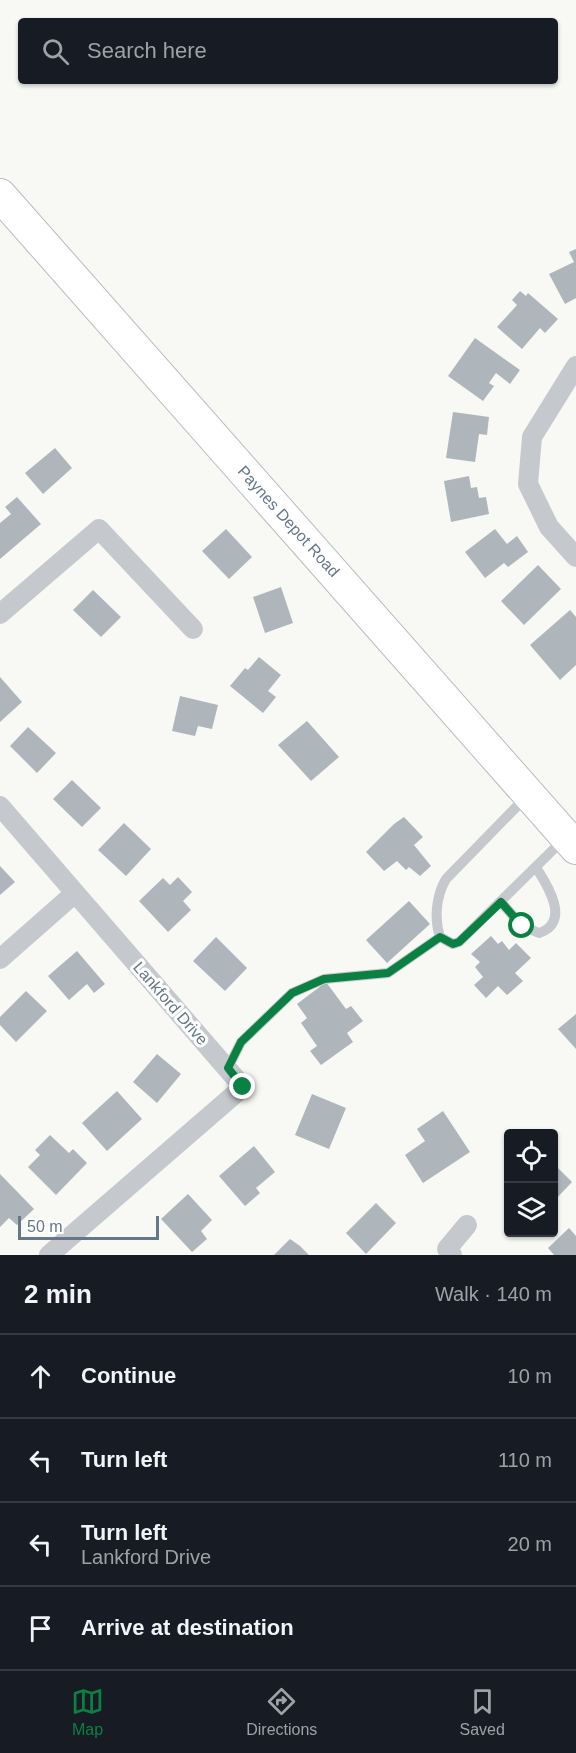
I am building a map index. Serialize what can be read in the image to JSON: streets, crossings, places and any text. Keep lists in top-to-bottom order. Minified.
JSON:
{"streets":{"main road":["Paynes Depot Road"],"street":["Lankford Drive"]},"scale_bar":"50 m","page":{"search":"Search here","scale":"50 m","heading":["2 min","Walk · 140 m"],"list":[["Continue","10 m"],["Turn left","110 m"],["Turn left","Lankford Drive","20 m"],"Arrive at destination"],"nav":["Map","Directions","Saved"]}}
